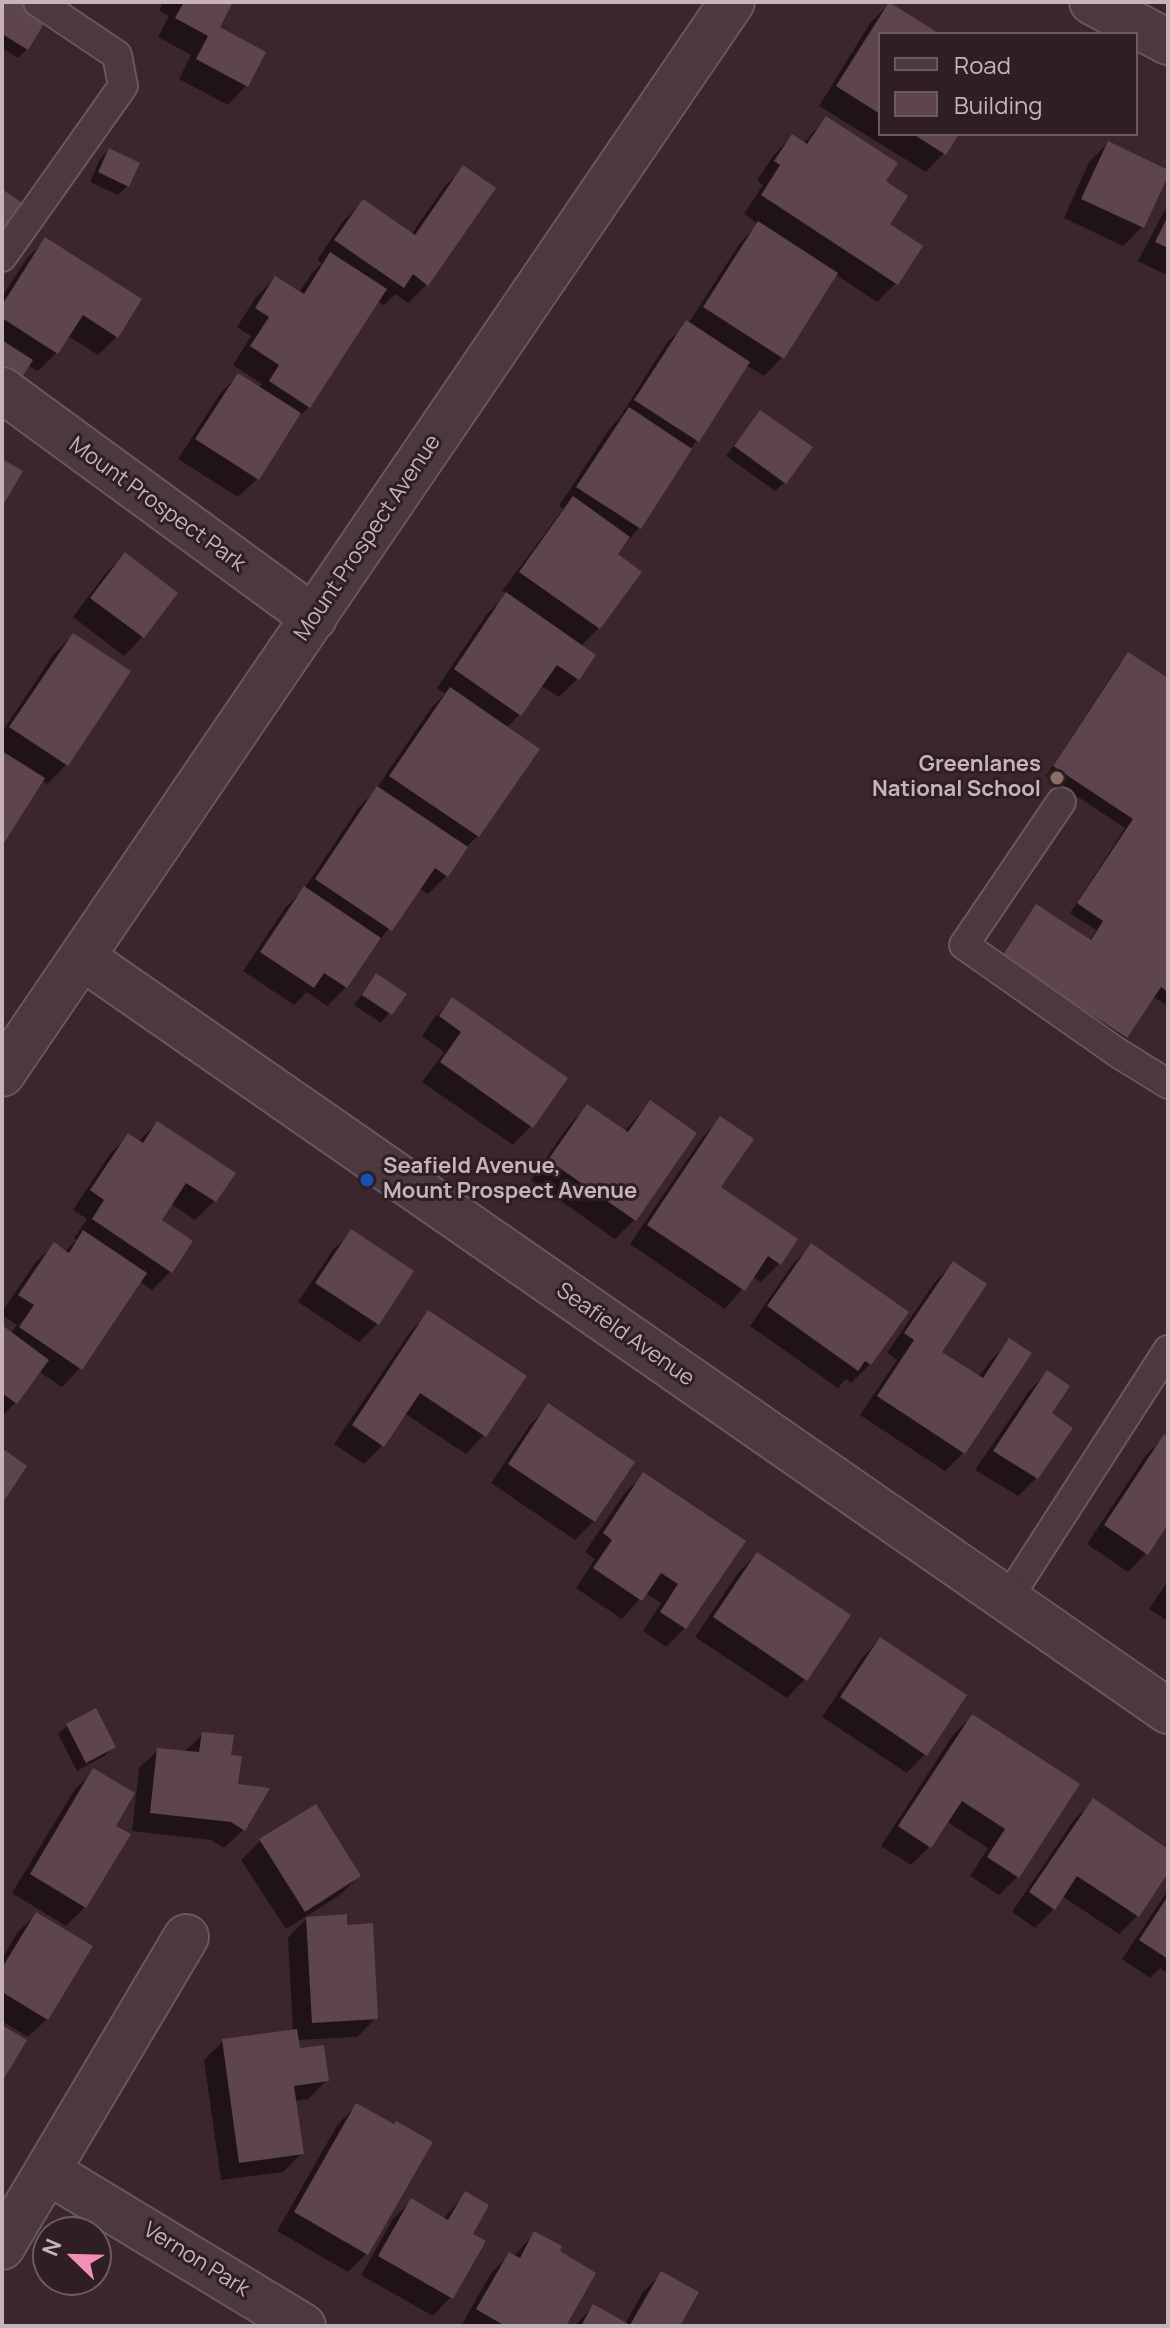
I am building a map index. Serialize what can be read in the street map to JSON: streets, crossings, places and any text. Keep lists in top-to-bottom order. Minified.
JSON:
{"streets":{"street":["Mount Prospect Park","Mount Prospect Avenue","Seafield Avenue","Vernon Park"]},"crossings":[["Mount Prospect Park","Mount Prospect Avenue"],["Mount Prospect Avenue","Seafield Avenue"]],"places":["Greenlanes National School","Seafield Avenue, Mount Prospect Avenue"],"legend":["Road","Building"],"north":"top left"}
